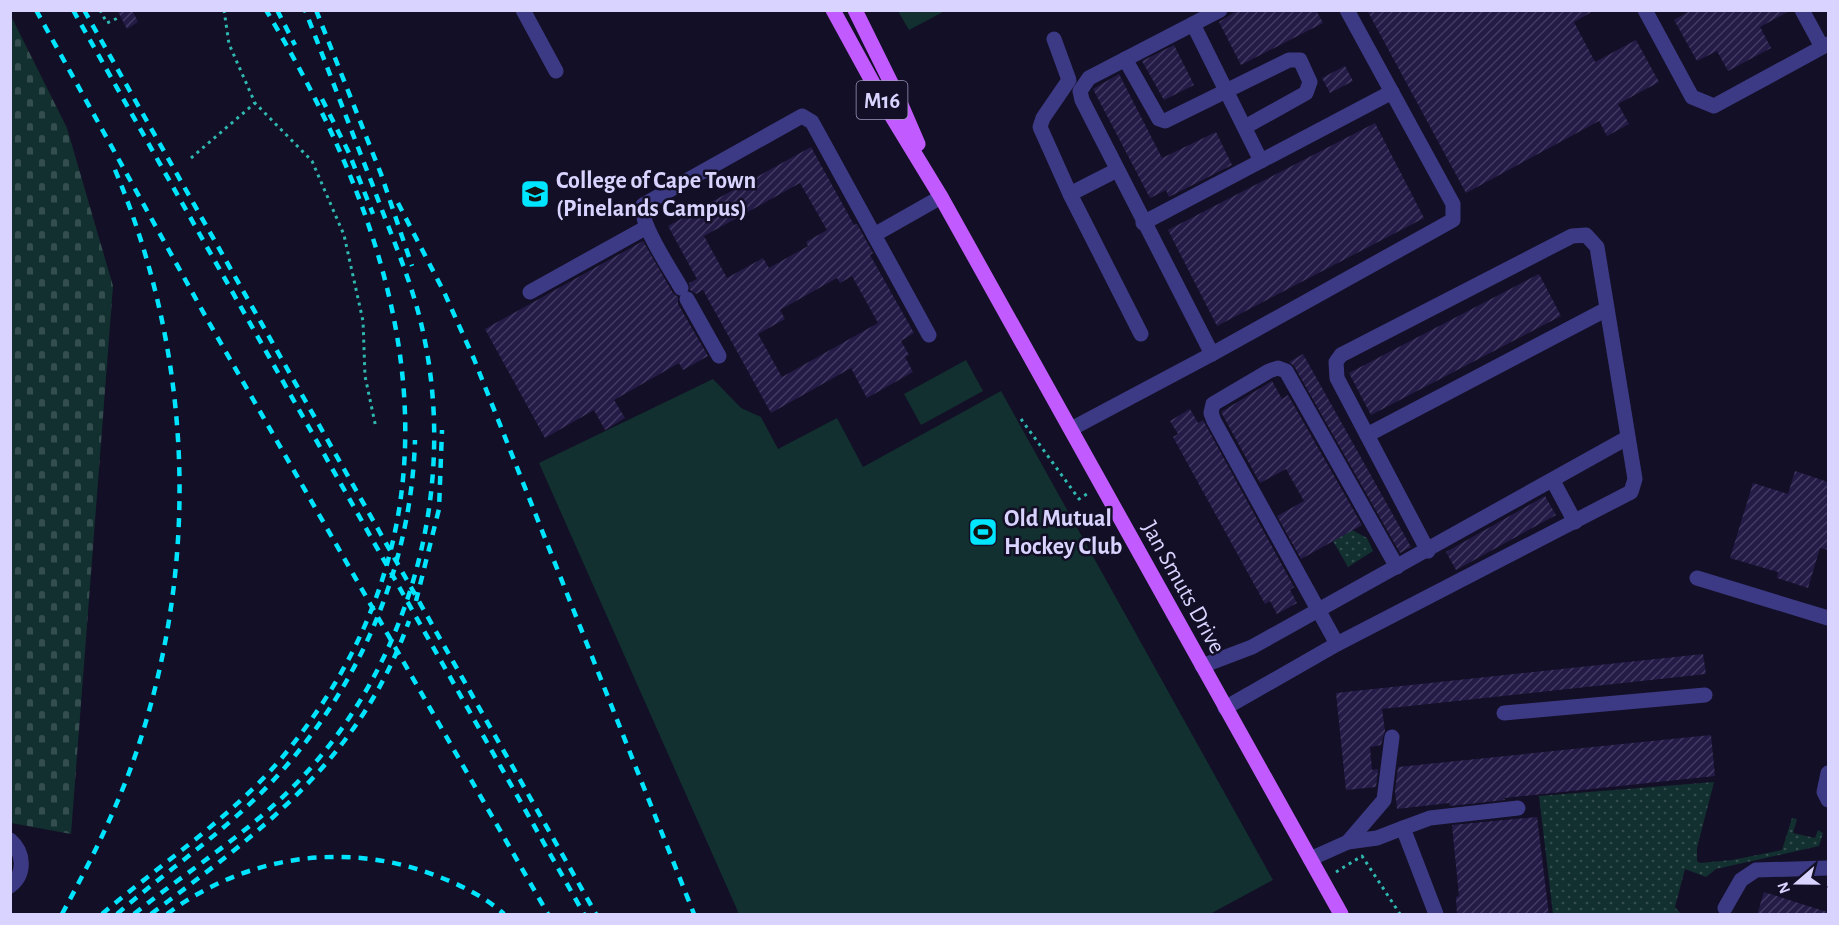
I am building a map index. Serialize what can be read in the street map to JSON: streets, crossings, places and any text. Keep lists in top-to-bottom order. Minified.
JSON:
{"streets":{"main road":["M16","Jan Smuts Drive"]},"places":{"school or university":["College of Cape Town (Pinelands Campus)"],"sports":["Old Mutual Hockey Club"]},"north":"left"}
